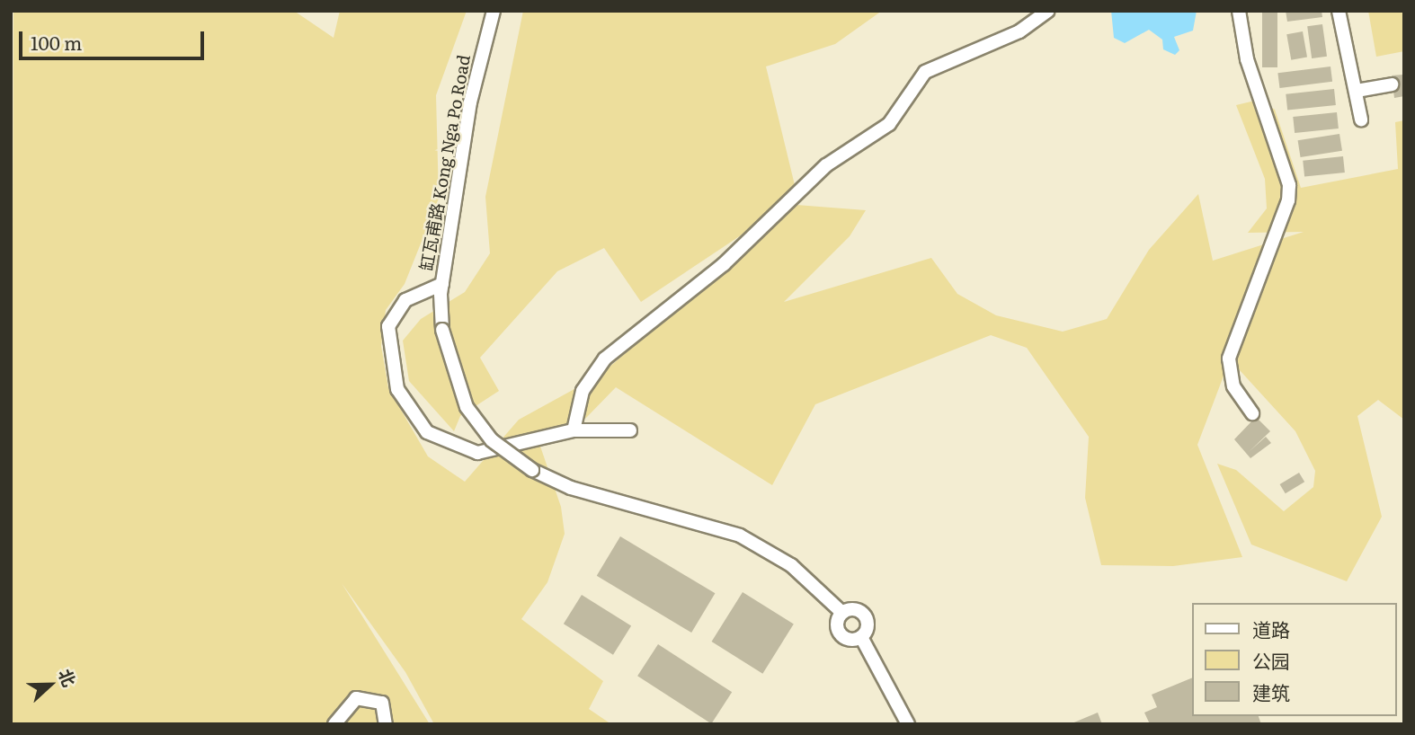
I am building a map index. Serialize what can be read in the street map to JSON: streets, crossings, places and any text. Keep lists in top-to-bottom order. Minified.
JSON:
{"streets":{"street":["缸瓦甫路 Kong Nga Po Road"]},"legend":["道路","公园","建筑"],"scale_bar":"100 m","north":"right"}
